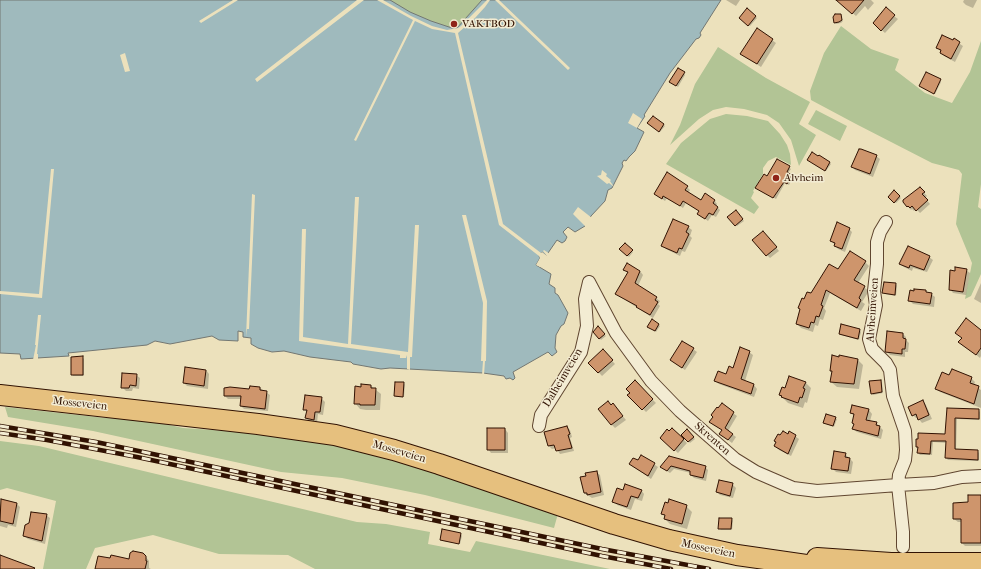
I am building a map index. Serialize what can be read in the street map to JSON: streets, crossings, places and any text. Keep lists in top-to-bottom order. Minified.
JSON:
{"streets":{"highway":["Mosseveien"],"street":["Alvheimveien","Dalheimveien","Skrenten"]},"crossings":[["Alvheimveien","Skrenten"],["Dalheimveien","Skrenten"]],"places":["VAKTBOD","Alvheim"]}
